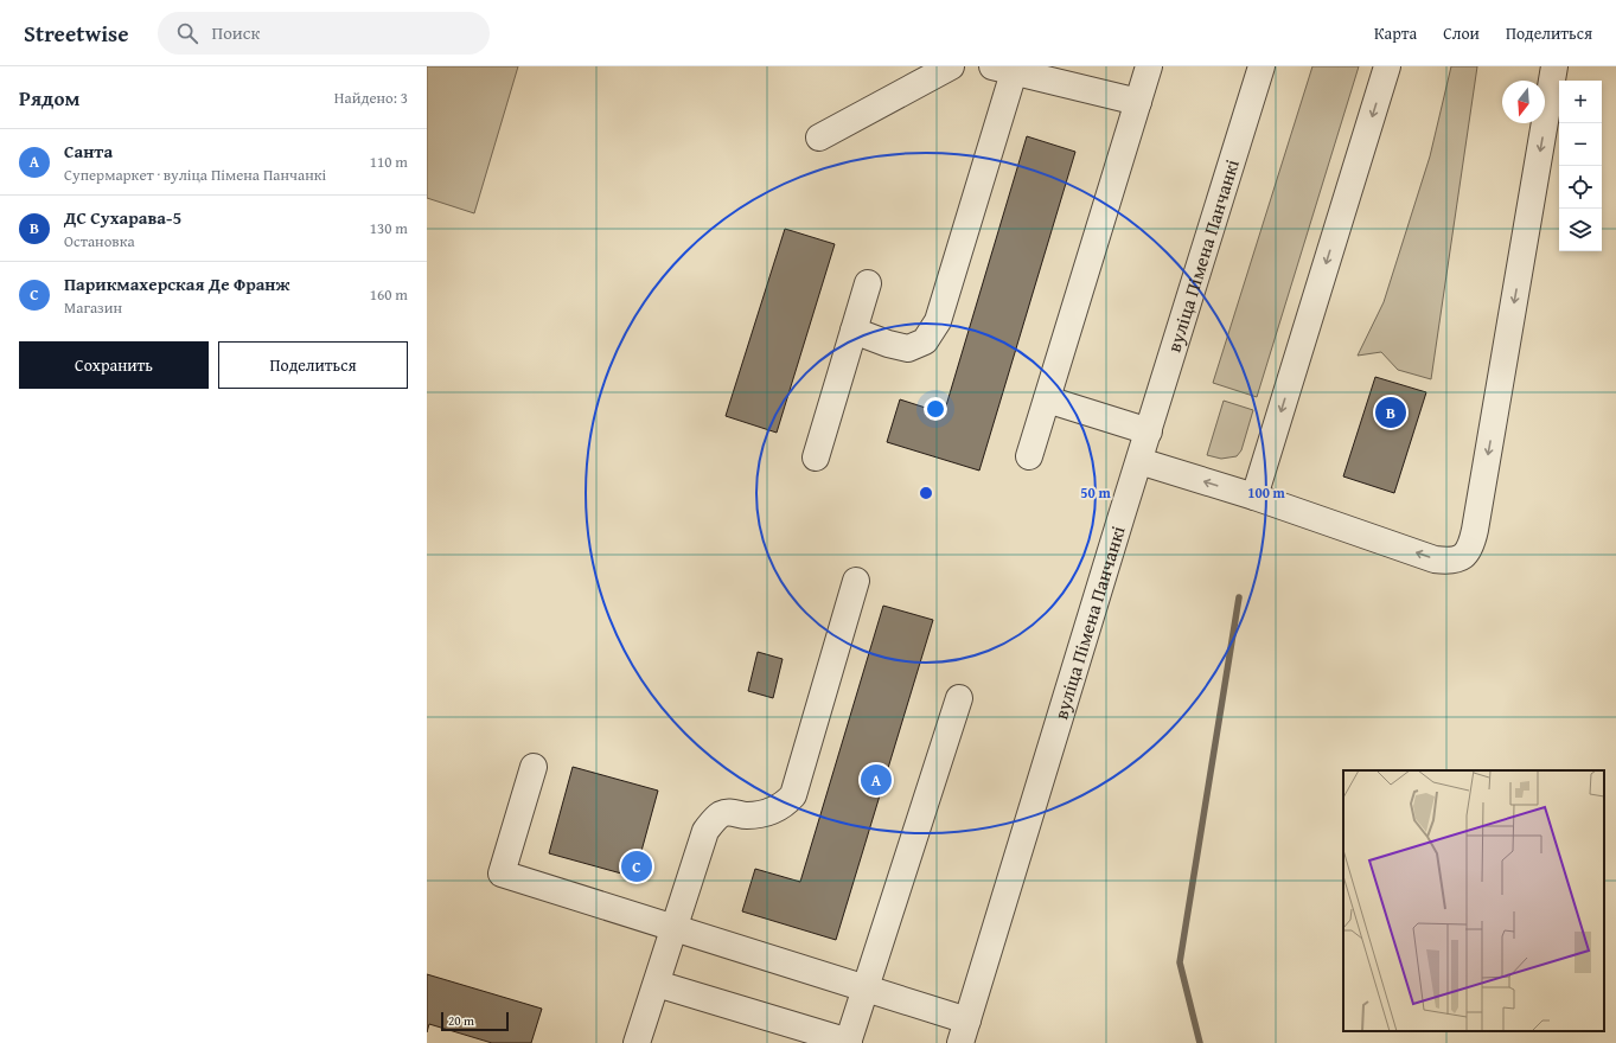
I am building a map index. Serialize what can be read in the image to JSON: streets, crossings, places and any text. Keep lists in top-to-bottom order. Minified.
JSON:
{"streets":{"street":["вуліца Пімена Панчанкі"]},"scale_bar":"20 m","north":"bottom","page":{"header":"Streetwise","search":"Поиск","nav":["Карта","Слои","Поделиться"],"heading":["Рядом","Найдено: 3"],"map_buttons":["+","−"],"list":[{"mark":"A","name":"Санта","note":"Супермаркет · вуліца Пімена Панчанкі","value":"110 m"},{"mark":"B","name":"ДС Сухарава-5","note":"Остановка","value":"130 m"},{"mark":"C","name":"Парикмахерская Де Франж","note":"Магазин","value":"160 m"}],"buttons":["Сохранить","Поделиться"],"pins":["B","A","C"],"scale":"20 m"},"rings":["50 m","100 m"]}
